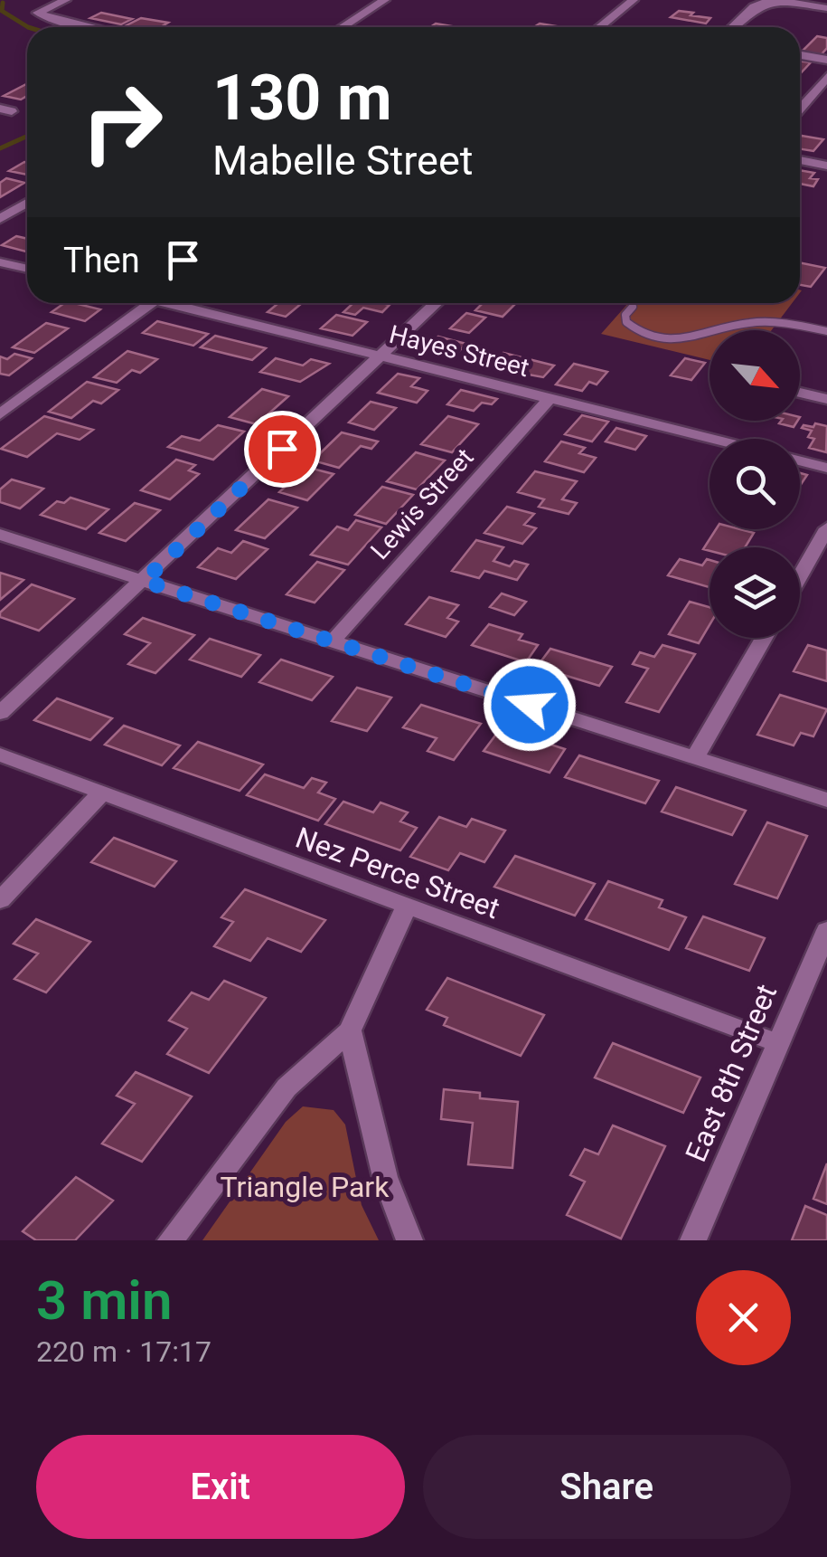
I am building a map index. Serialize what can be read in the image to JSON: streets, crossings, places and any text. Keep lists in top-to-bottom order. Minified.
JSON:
{"streets":{"street":["Hayes Street","Lewis Street","Nez Perce Street","East 8th Street"]},"crossings":[["Hayes Street","Lewis Street"],["Nez Perce Street","East 8th Street"]],"parks":["Triangle Park"],"north":"bottom right","page":{"turn":["130 m","Mabelle Street"],"then":"Then","heading":["3 min","220 m · 17:17"],"buttons":["Exit","Share"]}}
